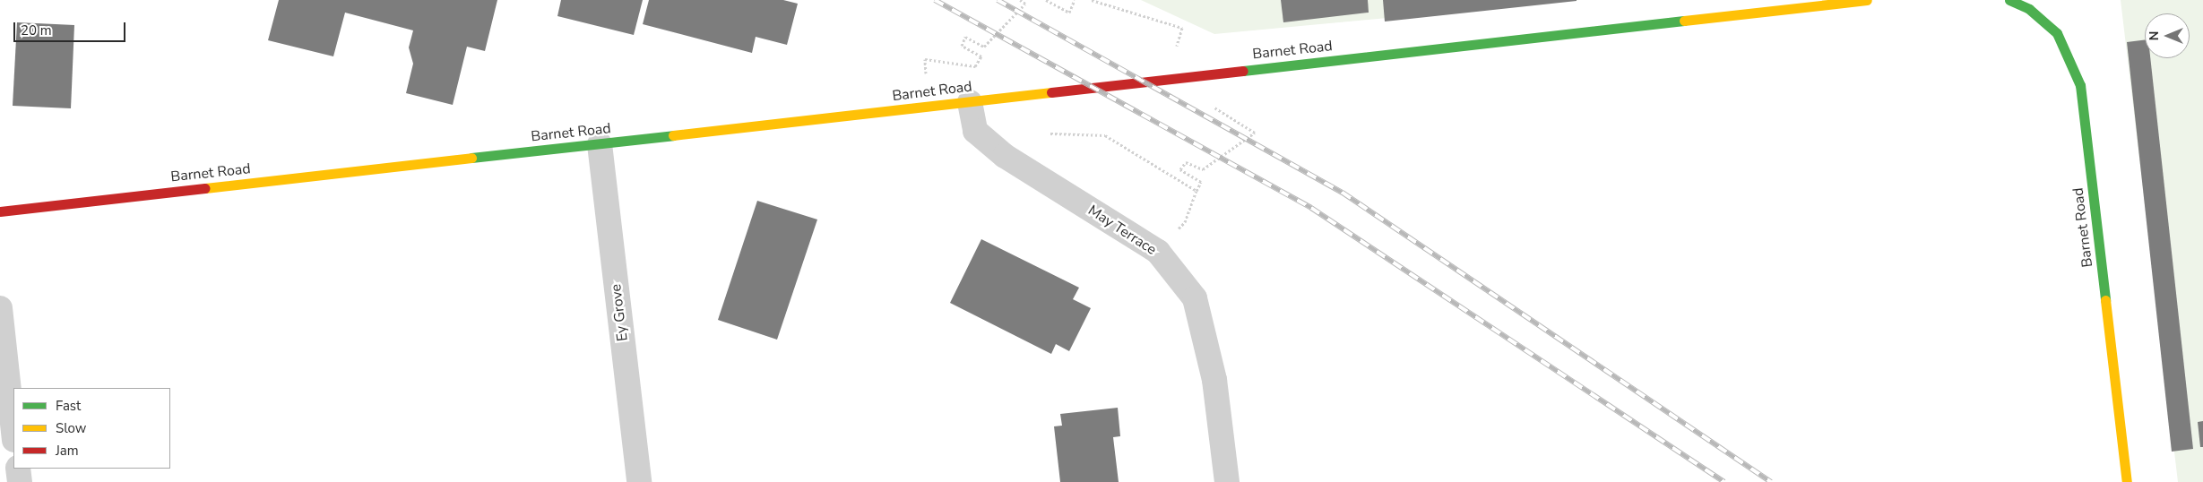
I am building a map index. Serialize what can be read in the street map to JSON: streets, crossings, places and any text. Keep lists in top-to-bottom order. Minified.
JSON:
{"streets":{"street":["Barnet Road","May Terrace","Ey Grove"]},"crossings":[["Barnet Road","May Terrace"],["Barnet Road","Ey Grove"]],"legend":["Fast","Slow","Jam"],"scale_bar":"20 m","north":"left"}
